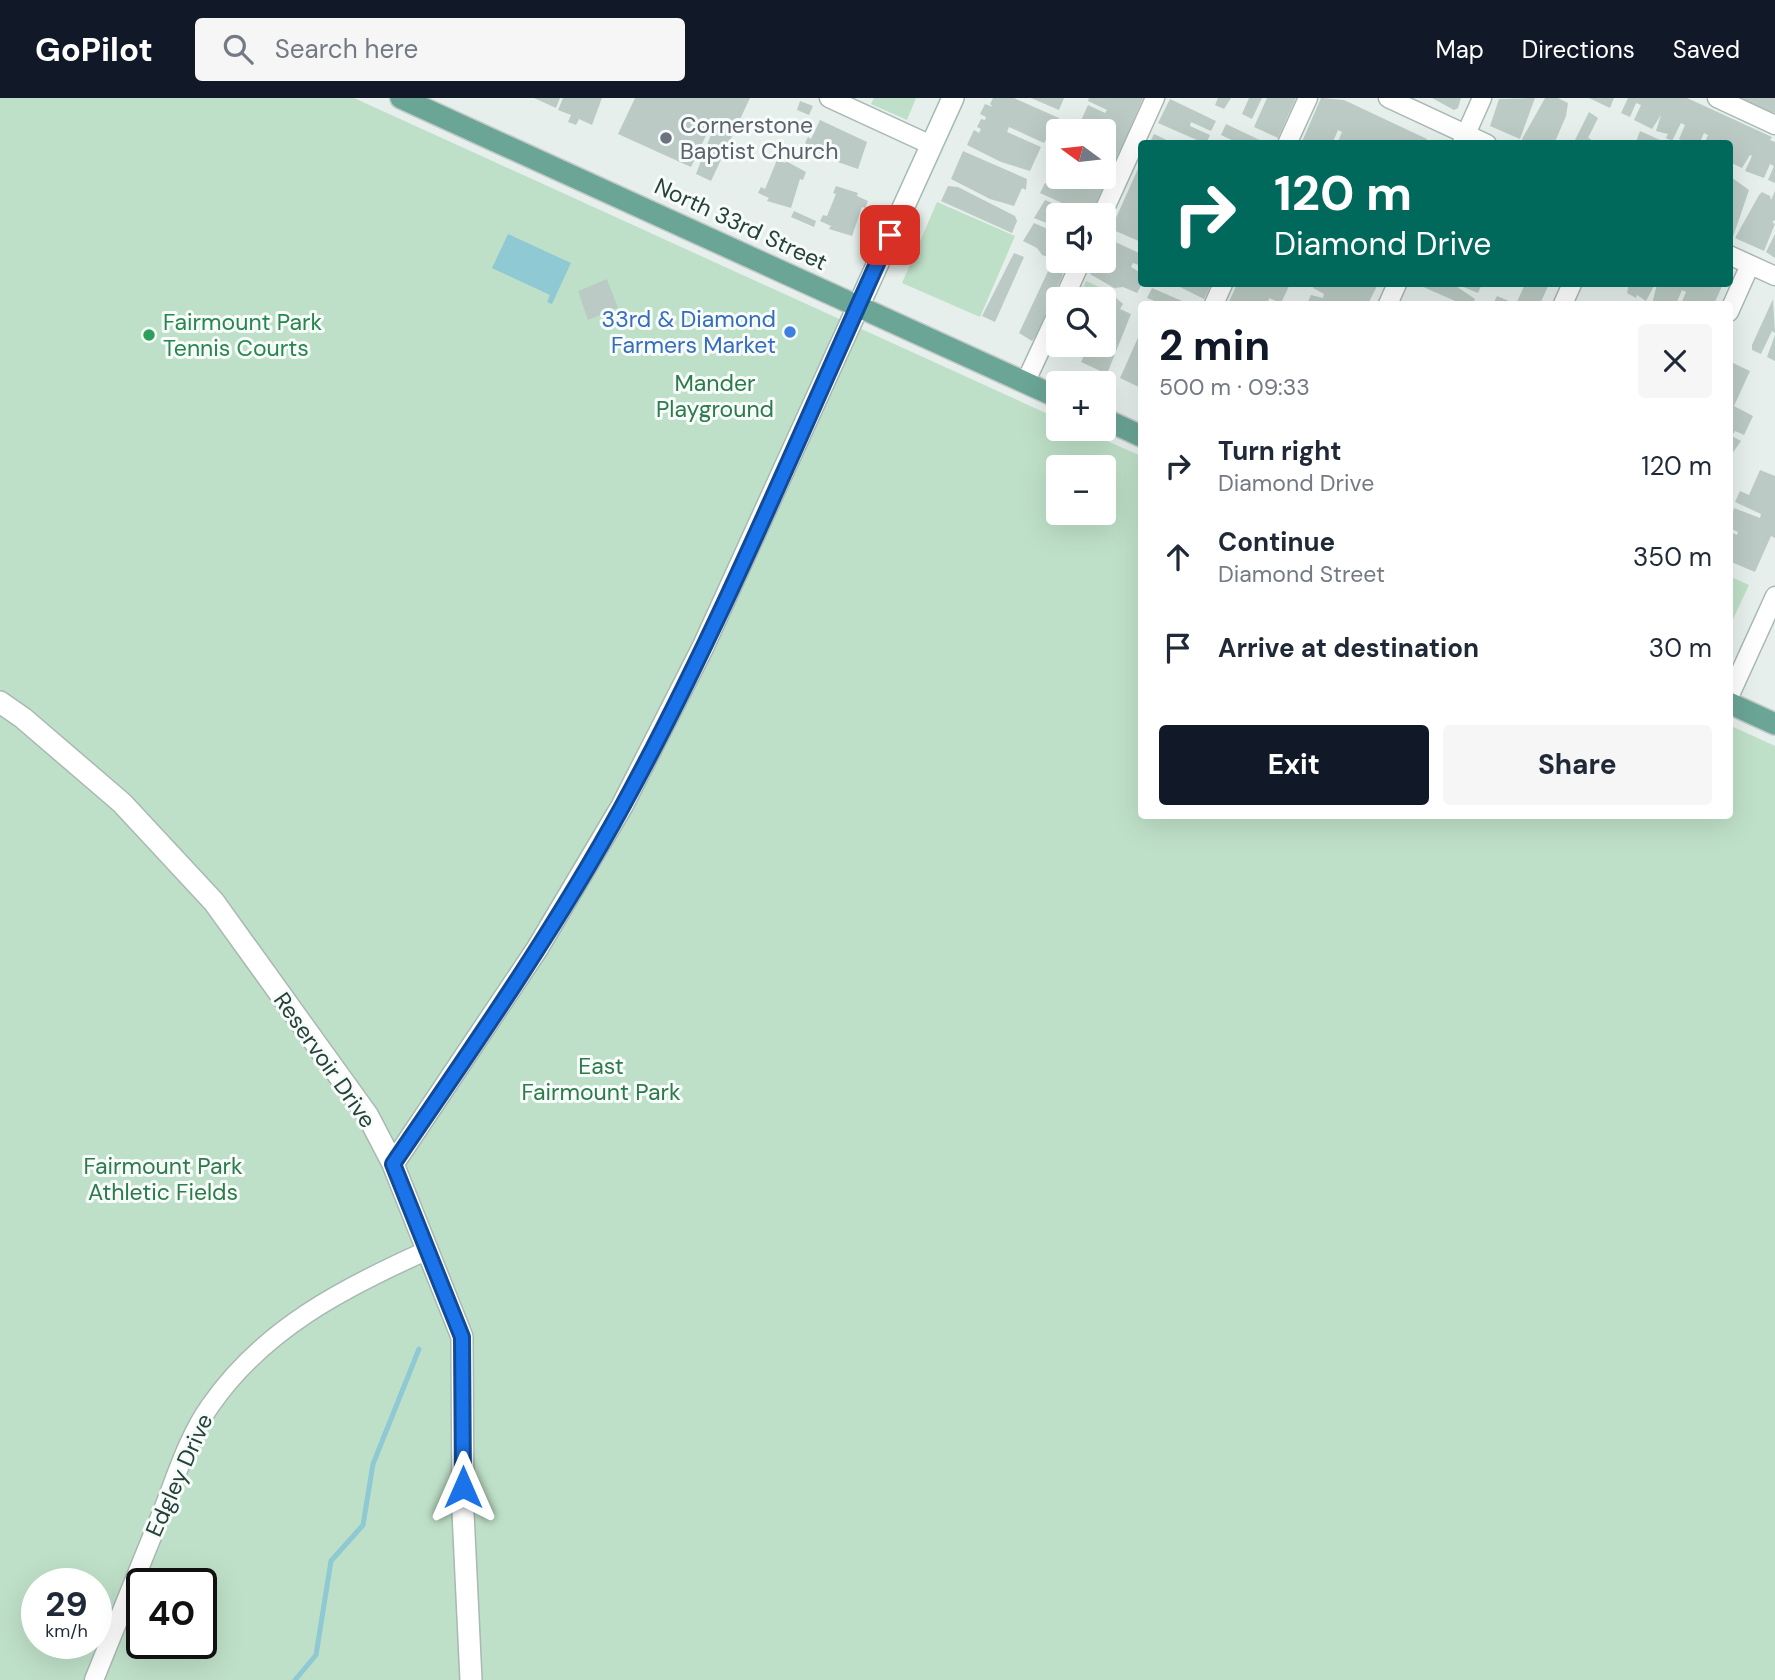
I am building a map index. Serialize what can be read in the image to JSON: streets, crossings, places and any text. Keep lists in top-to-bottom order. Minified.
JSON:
{"streets":{"main road":["North 33rd Street"],"street":["Reservoir Drive","Edgley Drive"]},"crossings":[["Reservoir Drive","Edgley Drive"]],"parks":["Mander Playground","East Fairmount Park","Fairmount Park Athletic Fields"],"places":["Cornerstone Baptist Church","33rd & Diamond Farmers Market","Fairmount Park Tennis Courts"],"north":"left","page":{"header":"GoPilot","search":"Search here","nav":["Map","Directions","Saved"],"map_buttons":["+","−"],"turn":["120 m","Diamond Drive"],"heading":["2 min","500 m · 09:33"],"list":[{"name":"Turn right","note":"Diamond Drive","value":"120 m"},{"name":"Continue","note":"Diamond Street","value":"350 m"},{"name":"Arrive at destination","value":"30 m"}],"buttons":["Exit","Share"],"speed":"29 km/h","limit":"40"}}
